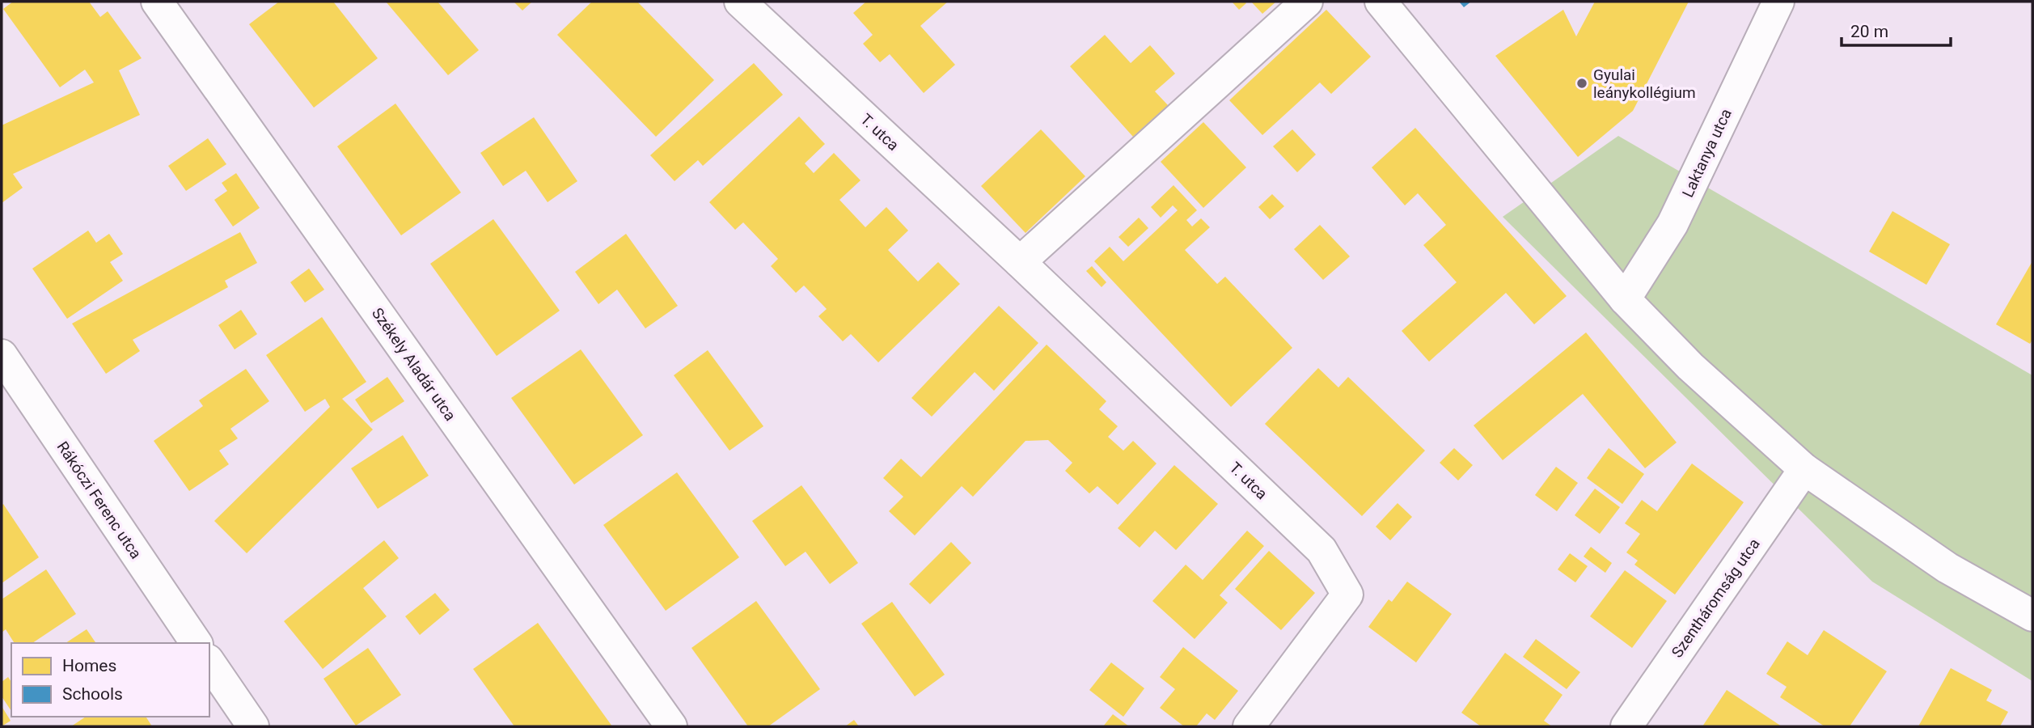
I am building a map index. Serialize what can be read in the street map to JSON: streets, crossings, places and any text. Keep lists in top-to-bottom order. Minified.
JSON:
{"streets":{"street":["T. utca","Laktanya utca","Székely Aladár utca","Rákóczi Ferenc utca","Szentháromság utca"]},"places":["Gyulai leánykollégium"],"legend":["Homes","Schools"],"scale_bar":"20 m"}
